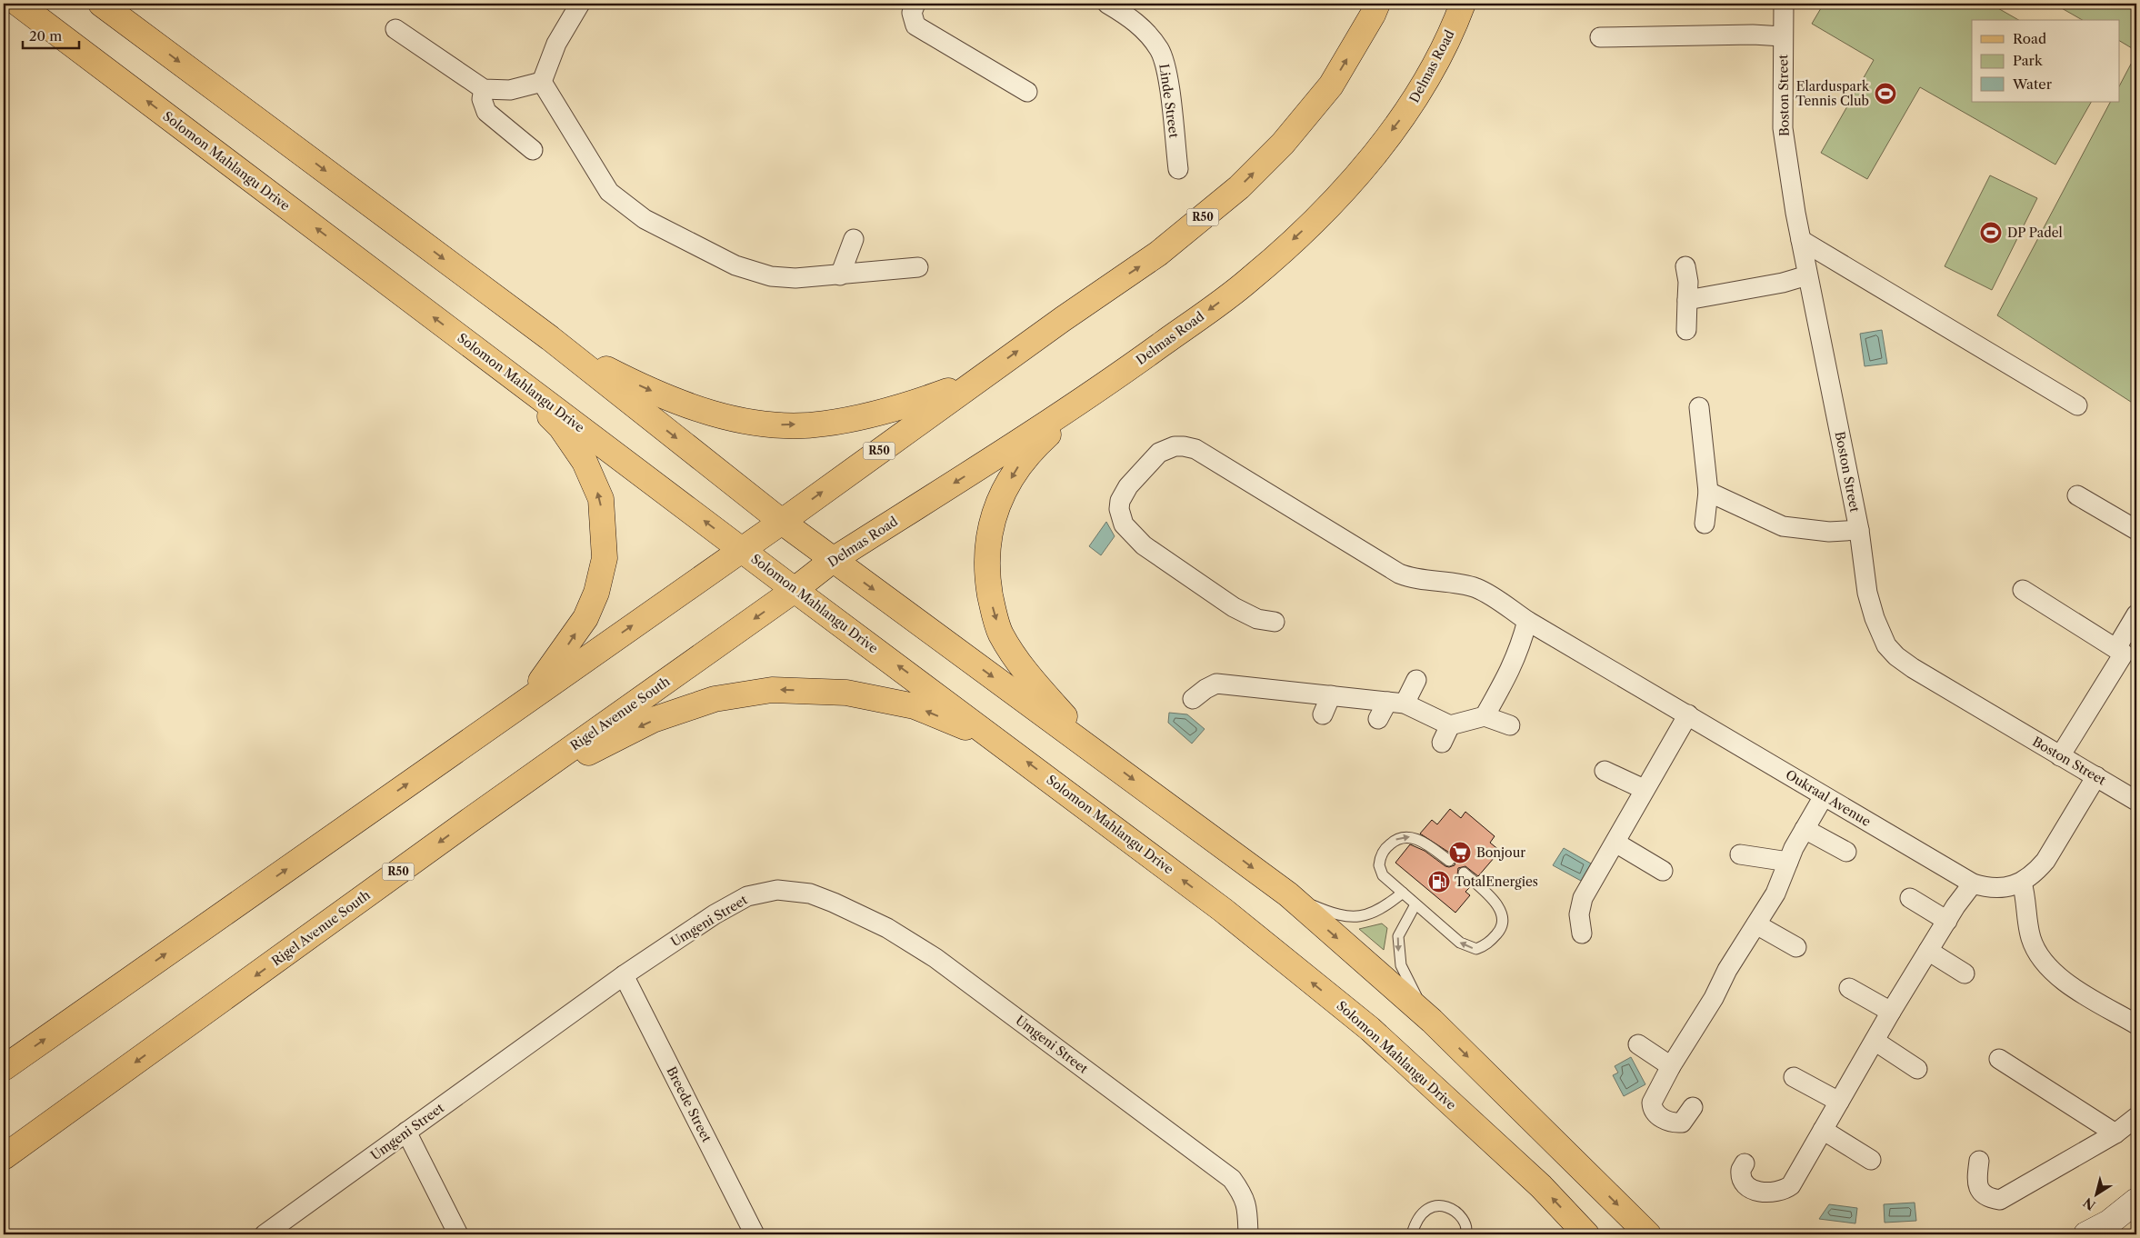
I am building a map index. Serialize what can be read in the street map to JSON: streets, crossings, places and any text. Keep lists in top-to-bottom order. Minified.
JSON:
{"streets":{"main road":["Delmas Road","Solomon Mahlangu Drive","R50","Rigel Avenue South"],"street":["Boston Street","Linde Street","Oukraal Avenue","Umgeni Street","Breede Street"]},"crossings":[["Delmas Road","Solomon Mahlangu Drive"],["Delmas Road","Rigel Avenue South"],["Solomon Mahlangu Drive","R50"],["Solomon Mahlangu Drive","Rigel Avenue South"],["Umgeni Street","Breede Street"]],"places":{"sports":["Elarduspark Tennis Club","DP Padel"],"supermarket":["Bonjour"],"fuel station":["TotalEnergies"]},"legend":["Road","Park","Water"],"scale_bar":"20 m","north":"bottom left"}
